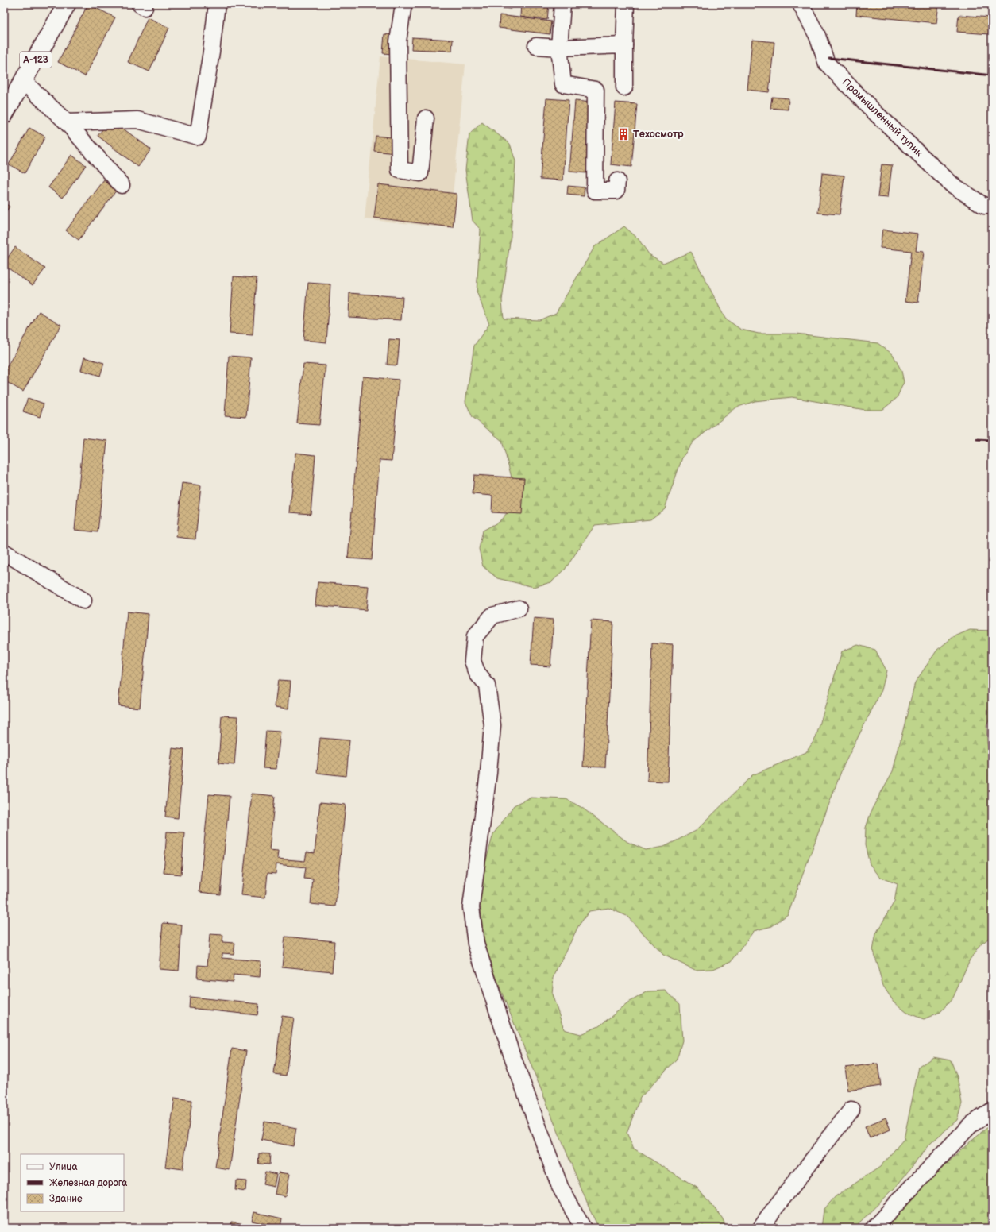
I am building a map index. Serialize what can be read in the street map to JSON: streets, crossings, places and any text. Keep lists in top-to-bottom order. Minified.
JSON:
{"streets":{"main road":["А-123"],"street":["Промышленный тупик"]},"places":{"building":["Техосмотр"]},"legend":["Улица","Железная дорога","Здание"]}
